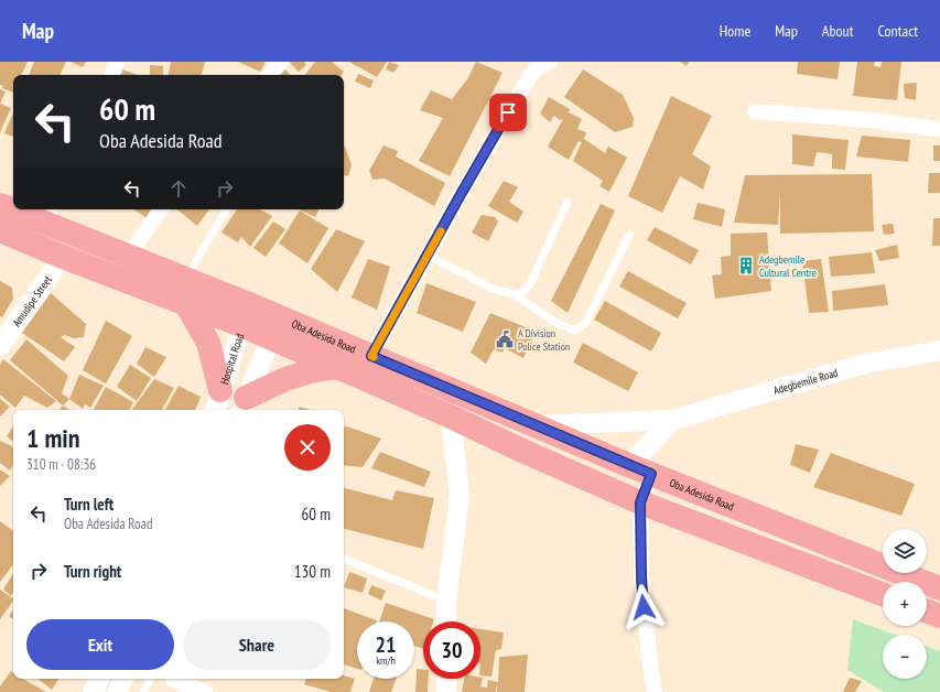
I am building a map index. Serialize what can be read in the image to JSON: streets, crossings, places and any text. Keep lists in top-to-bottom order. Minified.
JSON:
{"streets":{"main road":["Oba Adesida Road"],"street":["Amudipe Street","Hospital Road","Adegbemile Road"]},"crossings":[["Amudipe Street","Oba Adesida Road"],["Oba Adesida Road","Hospital Road"],["Oba Adesida Road","Adegbemile Road"]],"places":{"building":["Adegbemile Cultural Centre"],"public building":["A Division Police Station"]},"page":{"header":"Map","nav":["Home","Map","About","Contact"],"turn":["60 m","Oba Adesida Road"],"heading":["1 min","310 m · 08:36"],"list":[{"name":"Turn left","note":"Oba Adesida Road","value":"60 m"},{"name":"Turn right","value":"130 m"}],"map_buttons":["+","−"],"buttons":["Exit","Share"],"speed":"21 km/h","limit":"30"}}
